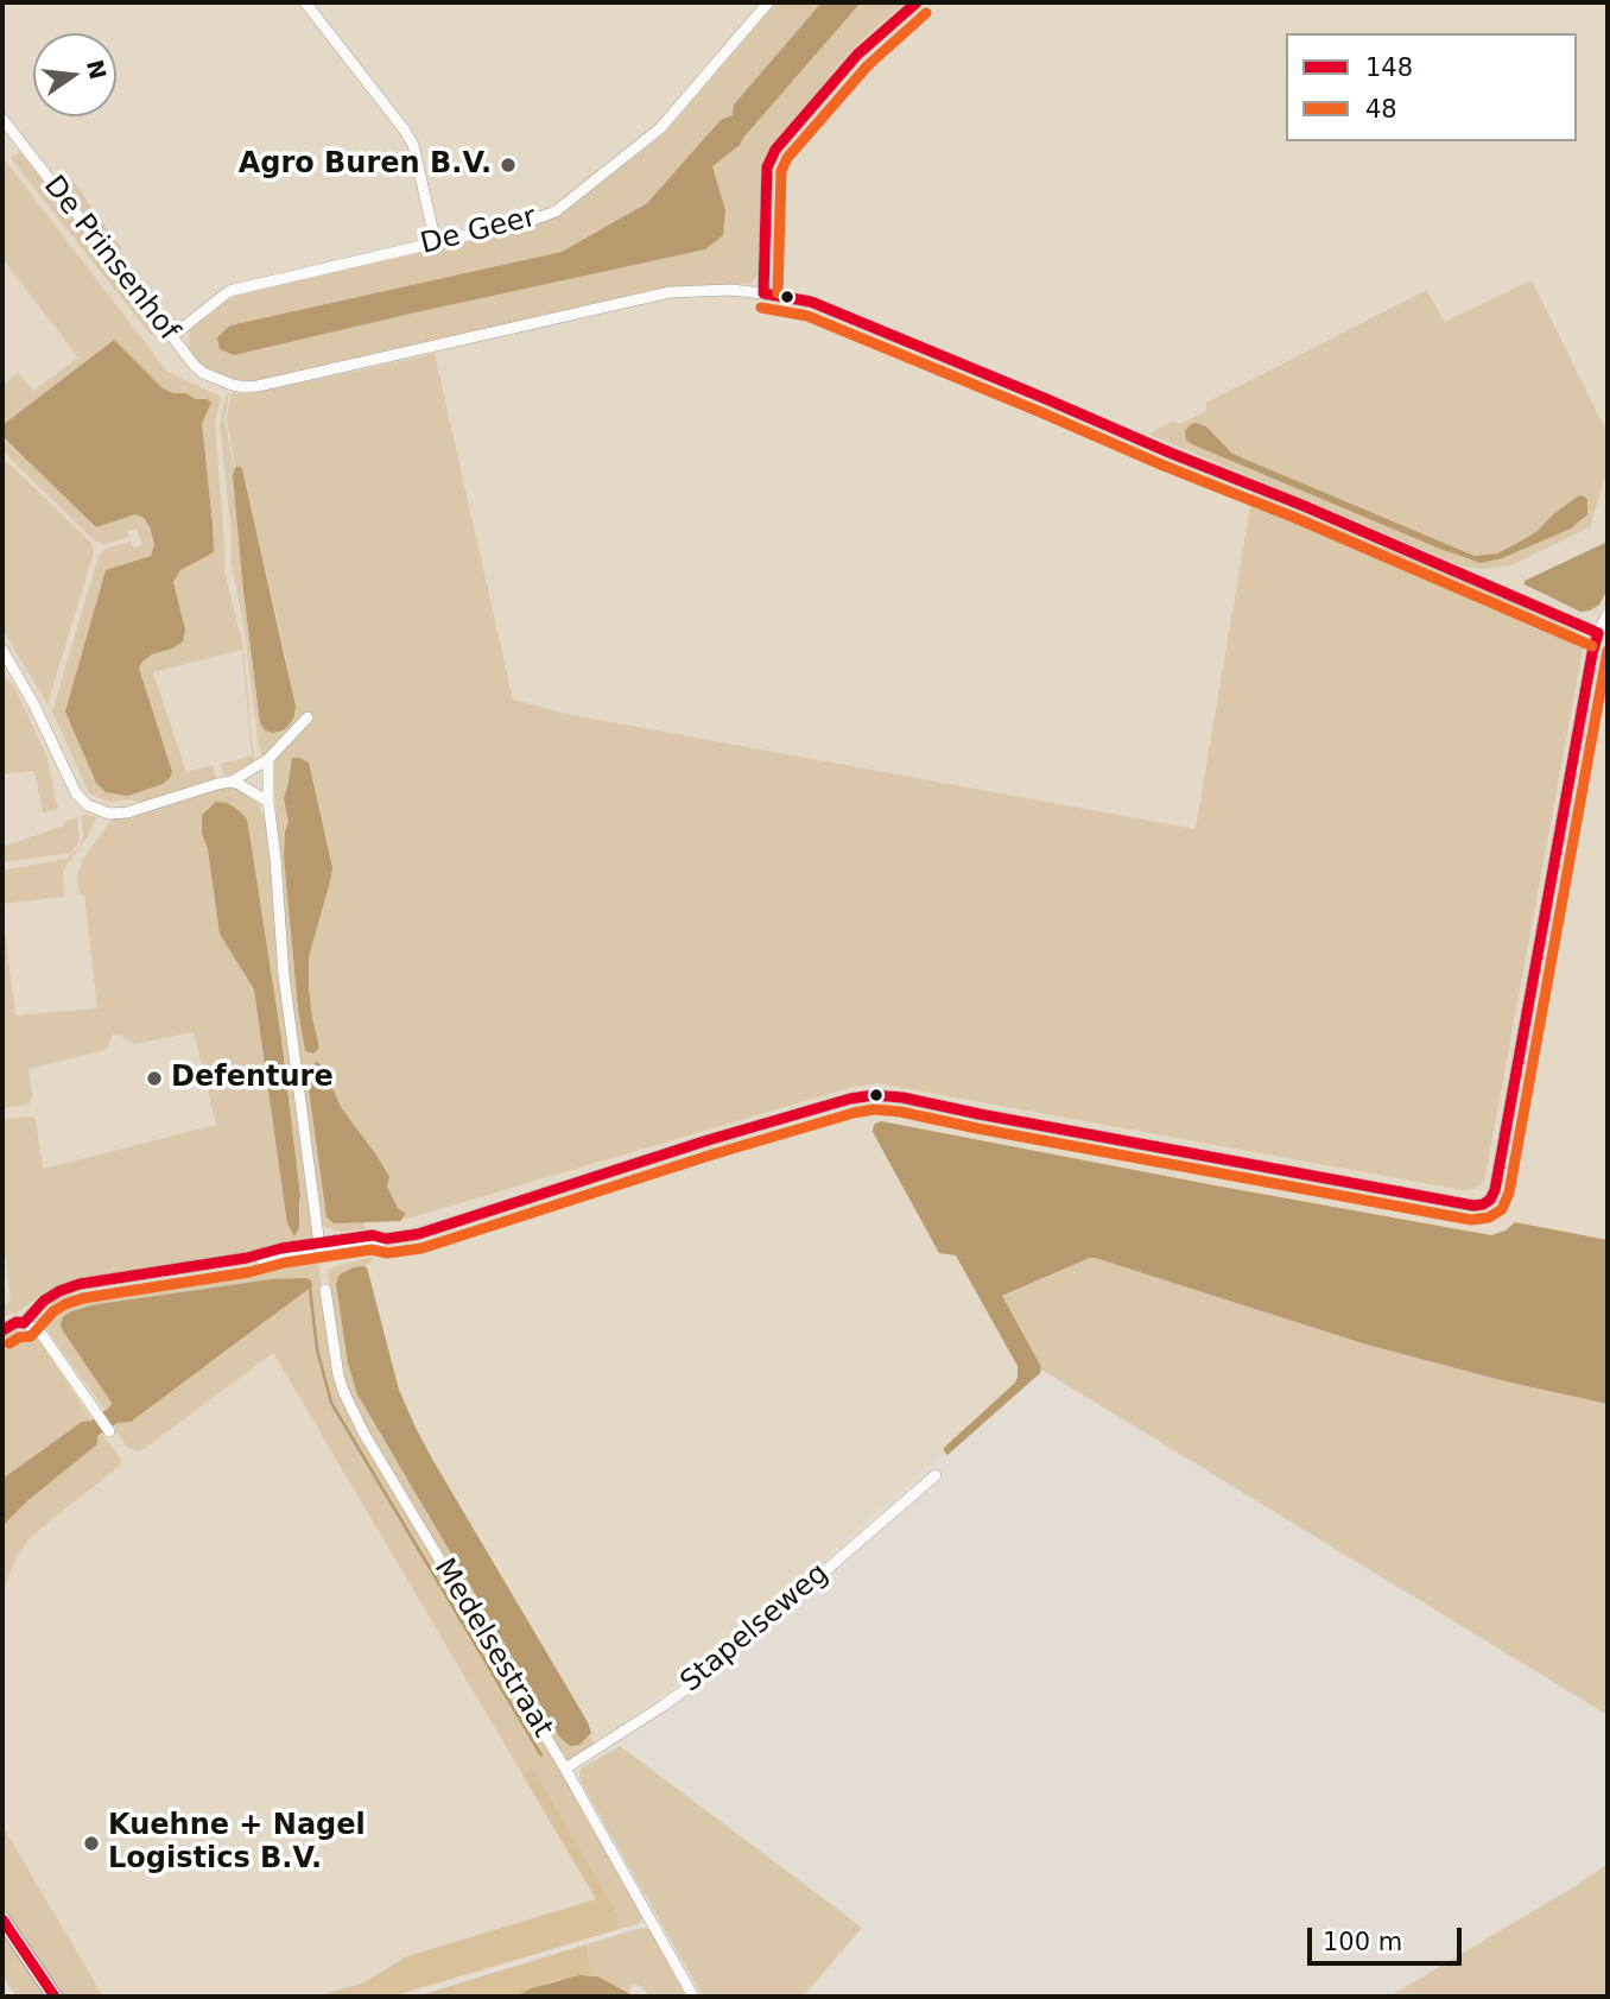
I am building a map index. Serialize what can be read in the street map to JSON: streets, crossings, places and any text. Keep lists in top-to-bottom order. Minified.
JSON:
{"streets":{"street":["De Geer","De Prinsenhof","Stapelseweg","Medelsestraat"]},"crossings":[["De Geer","De Prinsenhof"],["Stapelseweg","Medelsestraat"]],"places":["Agro Buren B.V.","Defenture","Kuehne + Nagel Logistics B.V."],"lines":["transit line 148","transit line 48"],"legend":["148","48"],"scale_bar":"100 m","north":"right"}
